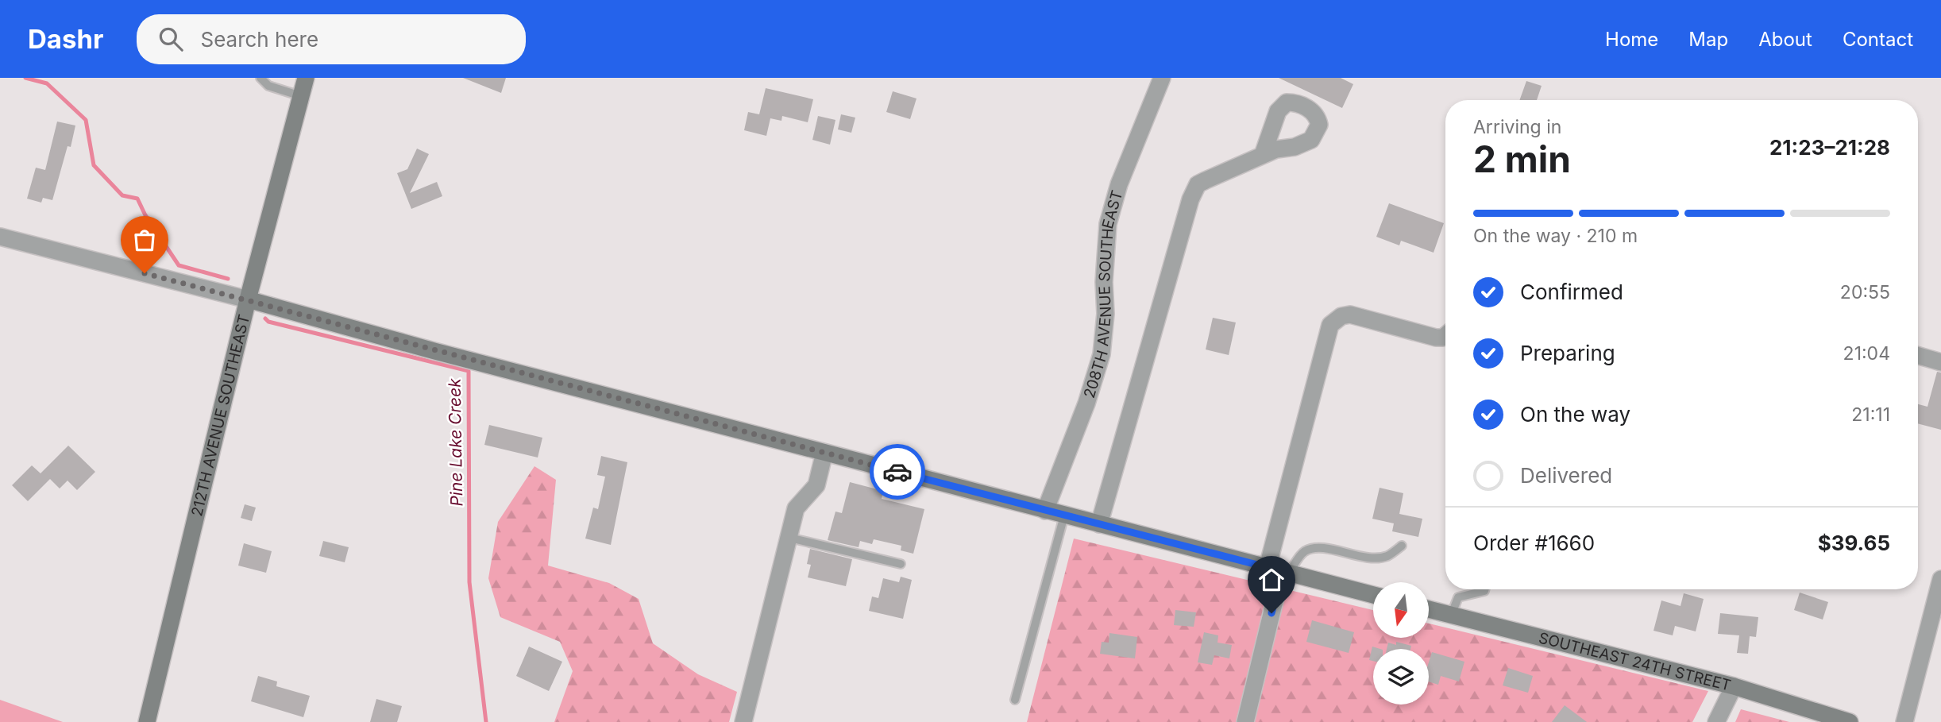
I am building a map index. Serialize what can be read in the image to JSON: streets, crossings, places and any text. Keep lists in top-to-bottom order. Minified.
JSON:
{"streets":{"street":["208TH AVENUE SOUTHEAST","212TH AVENUE SOUTHEAST","SOUTHEAST 24TH STREET"]},"water":["Pine Lake Creek"],"north":"bottom","page":{"header":"Dashr","search":"Search here","nav":["Home","Map","About","Contact"],"heading":["2 min","Arriving in","21:23–21:28"],"panel":["Order #1660","$39.65"],"bar":"On the way · 210 m","list":[["Confirmed","20:55"],["Preparing","21:04"],["On the way","21:11"],"Delivered"]}}
